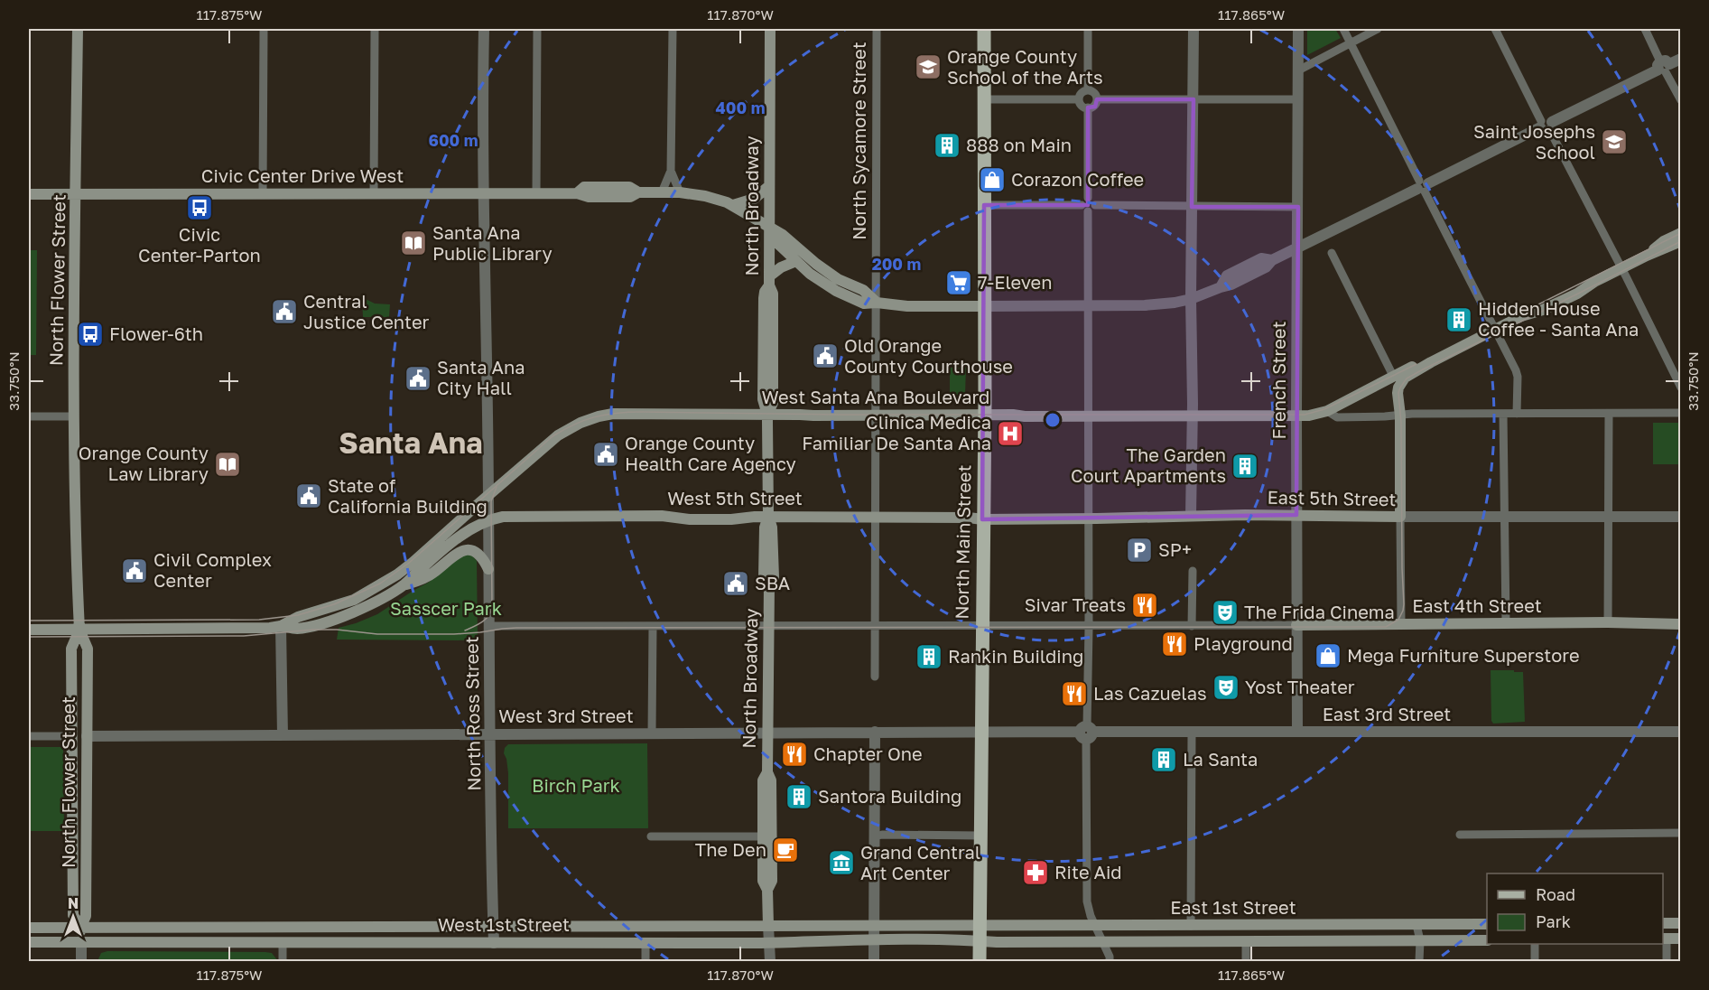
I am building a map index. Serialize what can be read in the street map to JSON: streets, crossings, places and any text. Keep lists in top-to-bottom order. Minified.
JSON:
{"streets":{"main road":["Civic Center Drive West","North Broadway","North Flower Street","West Santa Ana Boulevard","West 5th Street","East 5th Street","North Main Street","East 4th Street","East 1st Street","West 1st Street"],"street":["North Sycamore Street","French Street","North Ross Street","East 3rd Street","West 3rd Street"]},"crossings":[["North Sycamore Street","Civic Center Drive West"],["North Sycamore Street","West Santa Ana Boulevard"],["North Sycamore Street","West 5th Street"],["North Sycamore Street","East 4th Street"],["Civic Center Drive West","North Broadway"],["Civic Center Drive West","North Flower Street"],["Civic Center Drive West","North Main Street"],["Civic Center Drive West","North Ross Street"],["North Broadway","West Santa Ana Boulevard"],["North Broadway","West 5th Street"],["North Broadway","East 4th Street"],["North Broadway","West 3rd Street"],["North Broadway","West 1st Street"],["North Flower Street","West Santa Ana Boulevard"],["North Flower Street","West 3rd Street"],["North Flower Street","West 1st Street"],["French Street","West Santa Ana Boulevard"],["French Street","East 5th Street"],["French Street","East 4th Street"],["French Street","East 3rd Street"],["West Santa Ana Boulevard","West 5th Street"],["West Santa Ana Boulevard","North Main Street"],["West Santa Ana Boulevard","North Ross Street"],["West 5th Street","East 5th Street"],["West 5th Street","North Main Street"],["West 5th Street","North Ross Street"],["East 5th Street","North Main Street"],["North Main Street","East 4th Street"],["North Main Street","East 3rd Street"],["North Main Street","West 3rd Street"],["North Main Street","East 1st Street"],["North Main Street","West 1st Street"],["East 4th Street","North Ross Street"],["North Ross Street","West 3rd Street"],["North Ross Street","West 1st Street"],["East 3rd Street","West 3rd Street"],["East 1st Street","West 1st Street"]],"districts":["Santa Ana"],"parks":["Sasscer Park","Birch Park"],"places":{"school or university":["Orange County School of the Arts","Saint Josephs School"],"building":["888 on Main","Hidden House Coffee - Santa Ana","The Garden Court Apartments","Rankin Building","La Santa","Santora Building"],"shop":["Corazon Coffee","Mega Furniture Superstore"],"bus stop":["Civic Center-Parton","Flower-6th"],"library":["Santa Ana Public Library","Orange County Law Library"],"supermarket":["7-Eleven"],"public building":["Central Justice Center","Old Orange County Courthouse","Santa Ana City Hall","Orange County Health Care Agency","State of California Building","Civil Complex Center","SBA"],"hospital":["Clinica Medica Familiar De Santa Ana"],"parking":["SP+"],"restaurant":["Sivar Treats","Playground","Las Cazuelas","Chapter One"],"theatre":["The Frida Cinema","Yost Theater"],"cafe":["The Den"],"museum":["Grand Central Art Center"],"pharmacy":["Rite Aid"]},"legend":["Road","Park"],"north":"top","coordinates":["117.875°W","117.870°W","117.865°W","33.750°N"],"rings":["400 m","600 m","200 m"]}
